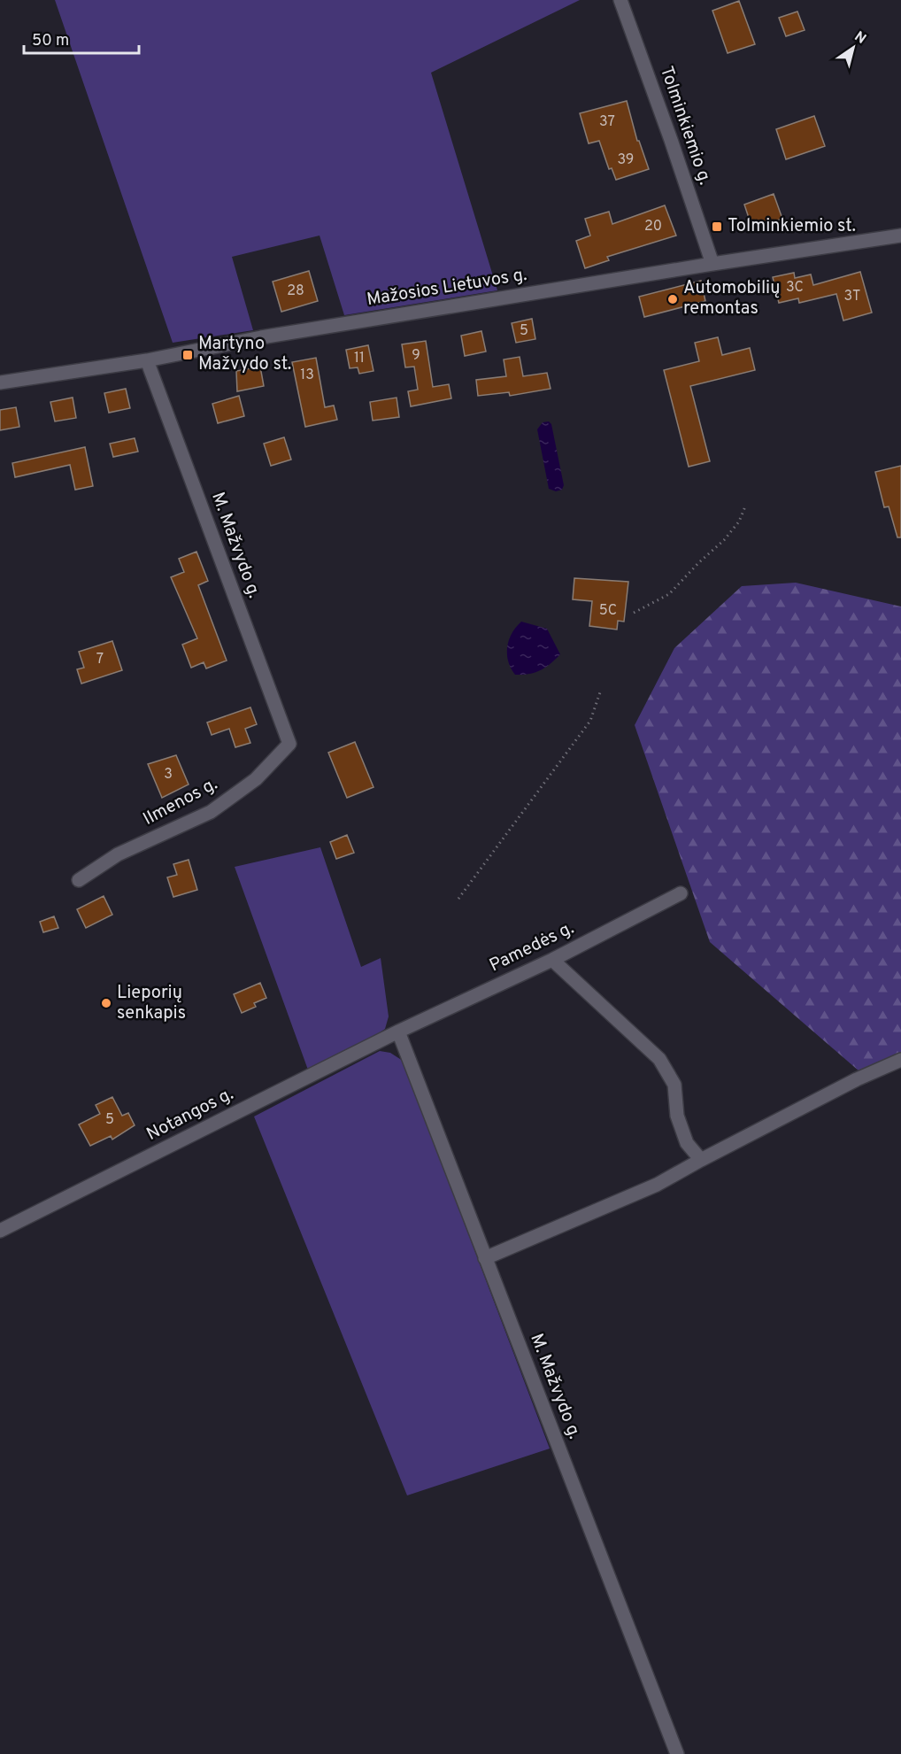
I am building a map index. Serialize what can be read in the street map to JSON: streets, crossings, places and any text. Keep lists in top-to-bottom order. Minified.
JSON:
{"streets":{"street":["Tolminkiemio g.","Mažosios Lietuvos g.","M. Mažvydo g.","Ilmenos g.","Pamedės g.","Notangos g."]},"crossings":[["Tolminkiemio g.","Mažosios Lietuvos g."],["Mažosios Lietuvos g.","M. Mažvydo g."],["M. Mažvydo g.","Ilmenos g."],["M. Mažvydo g.","Pamedės g."],["M. Mažvydo g.","Notangos g."],["Pamedės g.","Notangos g."]],"places":{"transit":["Tolminkiemio st.","Martyno Mažvydo st."],"other":["Automobilių remontas","Lieporių senkapis"]},"house_numbers":["37","39","20","3C","28","3T","5","9","11","13","5C","7","3","5"],"scale_bar":"50 m","north":"top right"}
